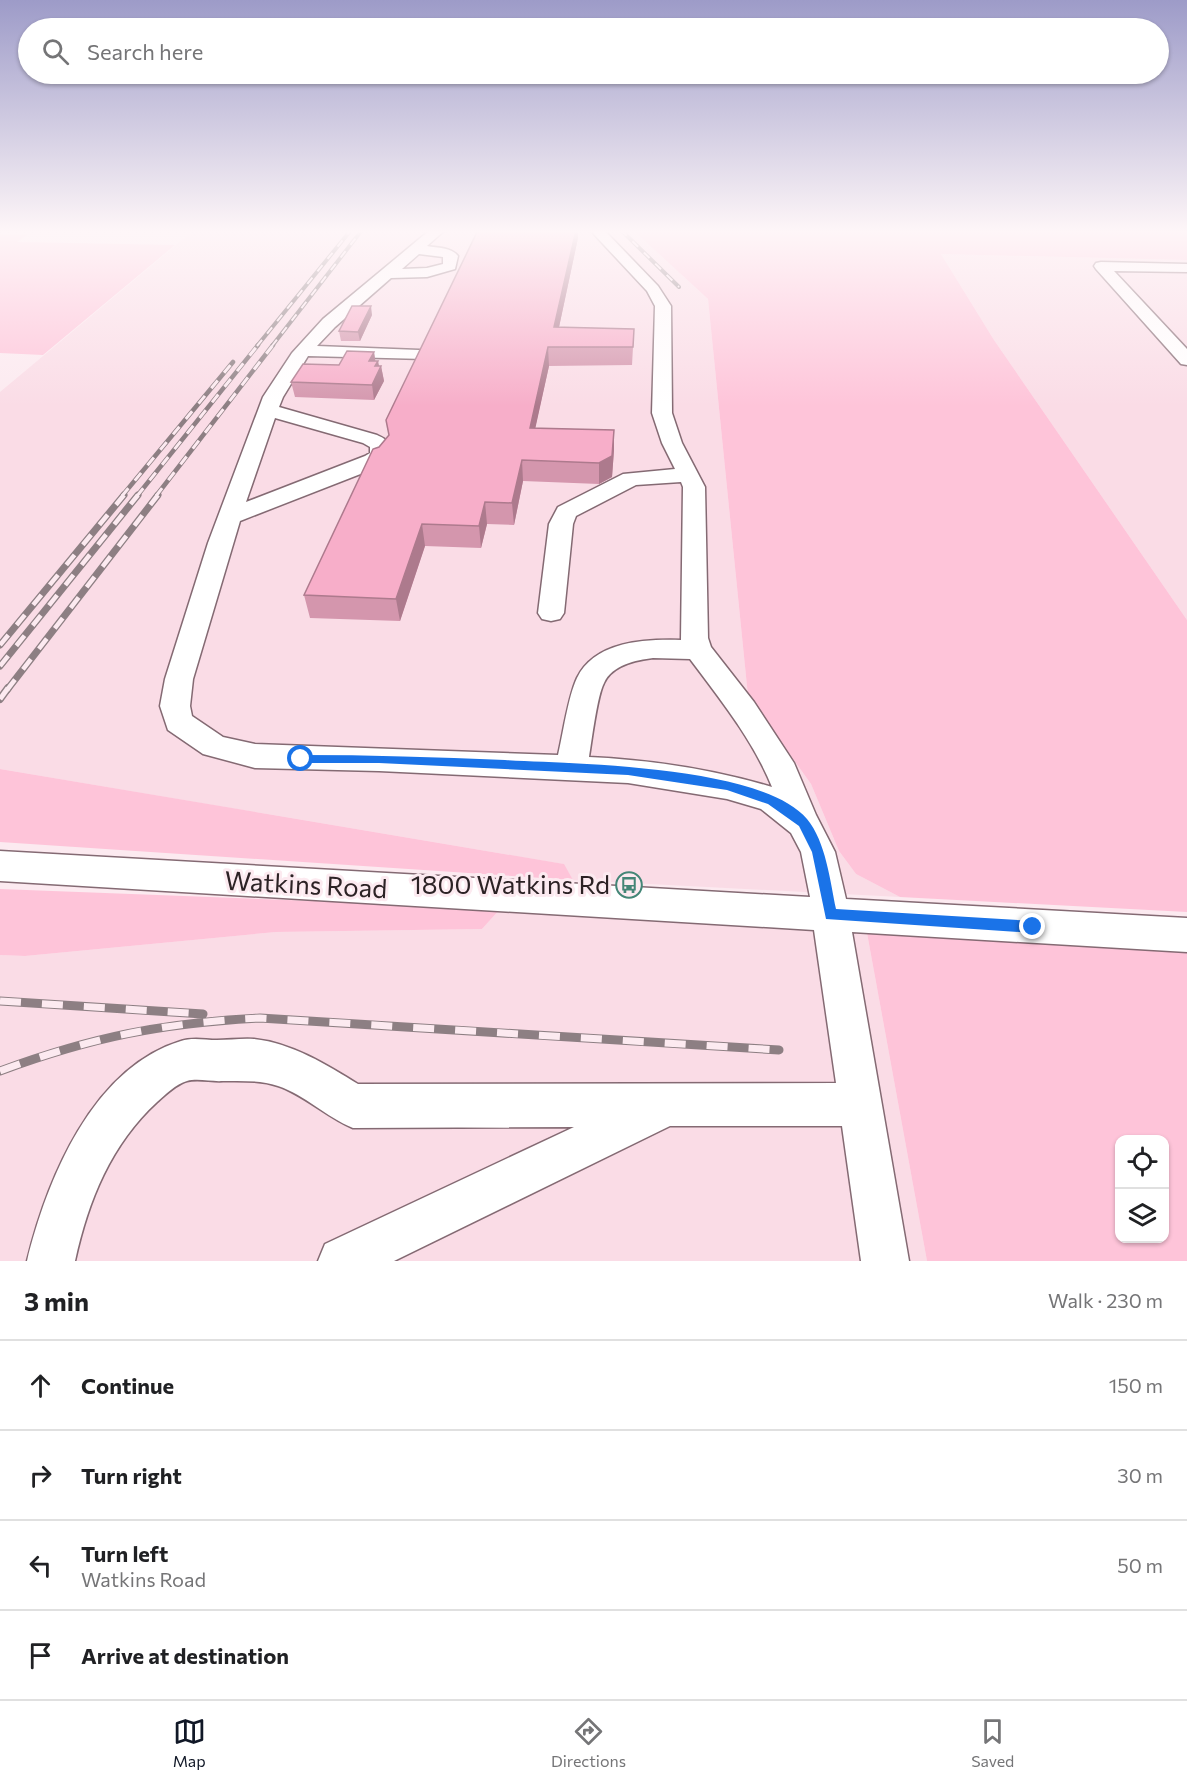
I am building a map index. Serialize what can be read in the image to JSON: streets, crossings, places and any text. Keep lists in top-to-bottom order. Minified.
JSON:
{"streets":{"street":["Watkins Road"]},"places":{"bus stop":["1800 Watkins Rd"]},"page":{"search":"Search here","heading":["3 min","Walk · 230 m"],"list":[["Continue","150 m"],["Turn right","30 m"],["Turn left","Watkins Road","50 m"],"Arrive at destination"],"nav":["Map","Directions","Saved"]}}
